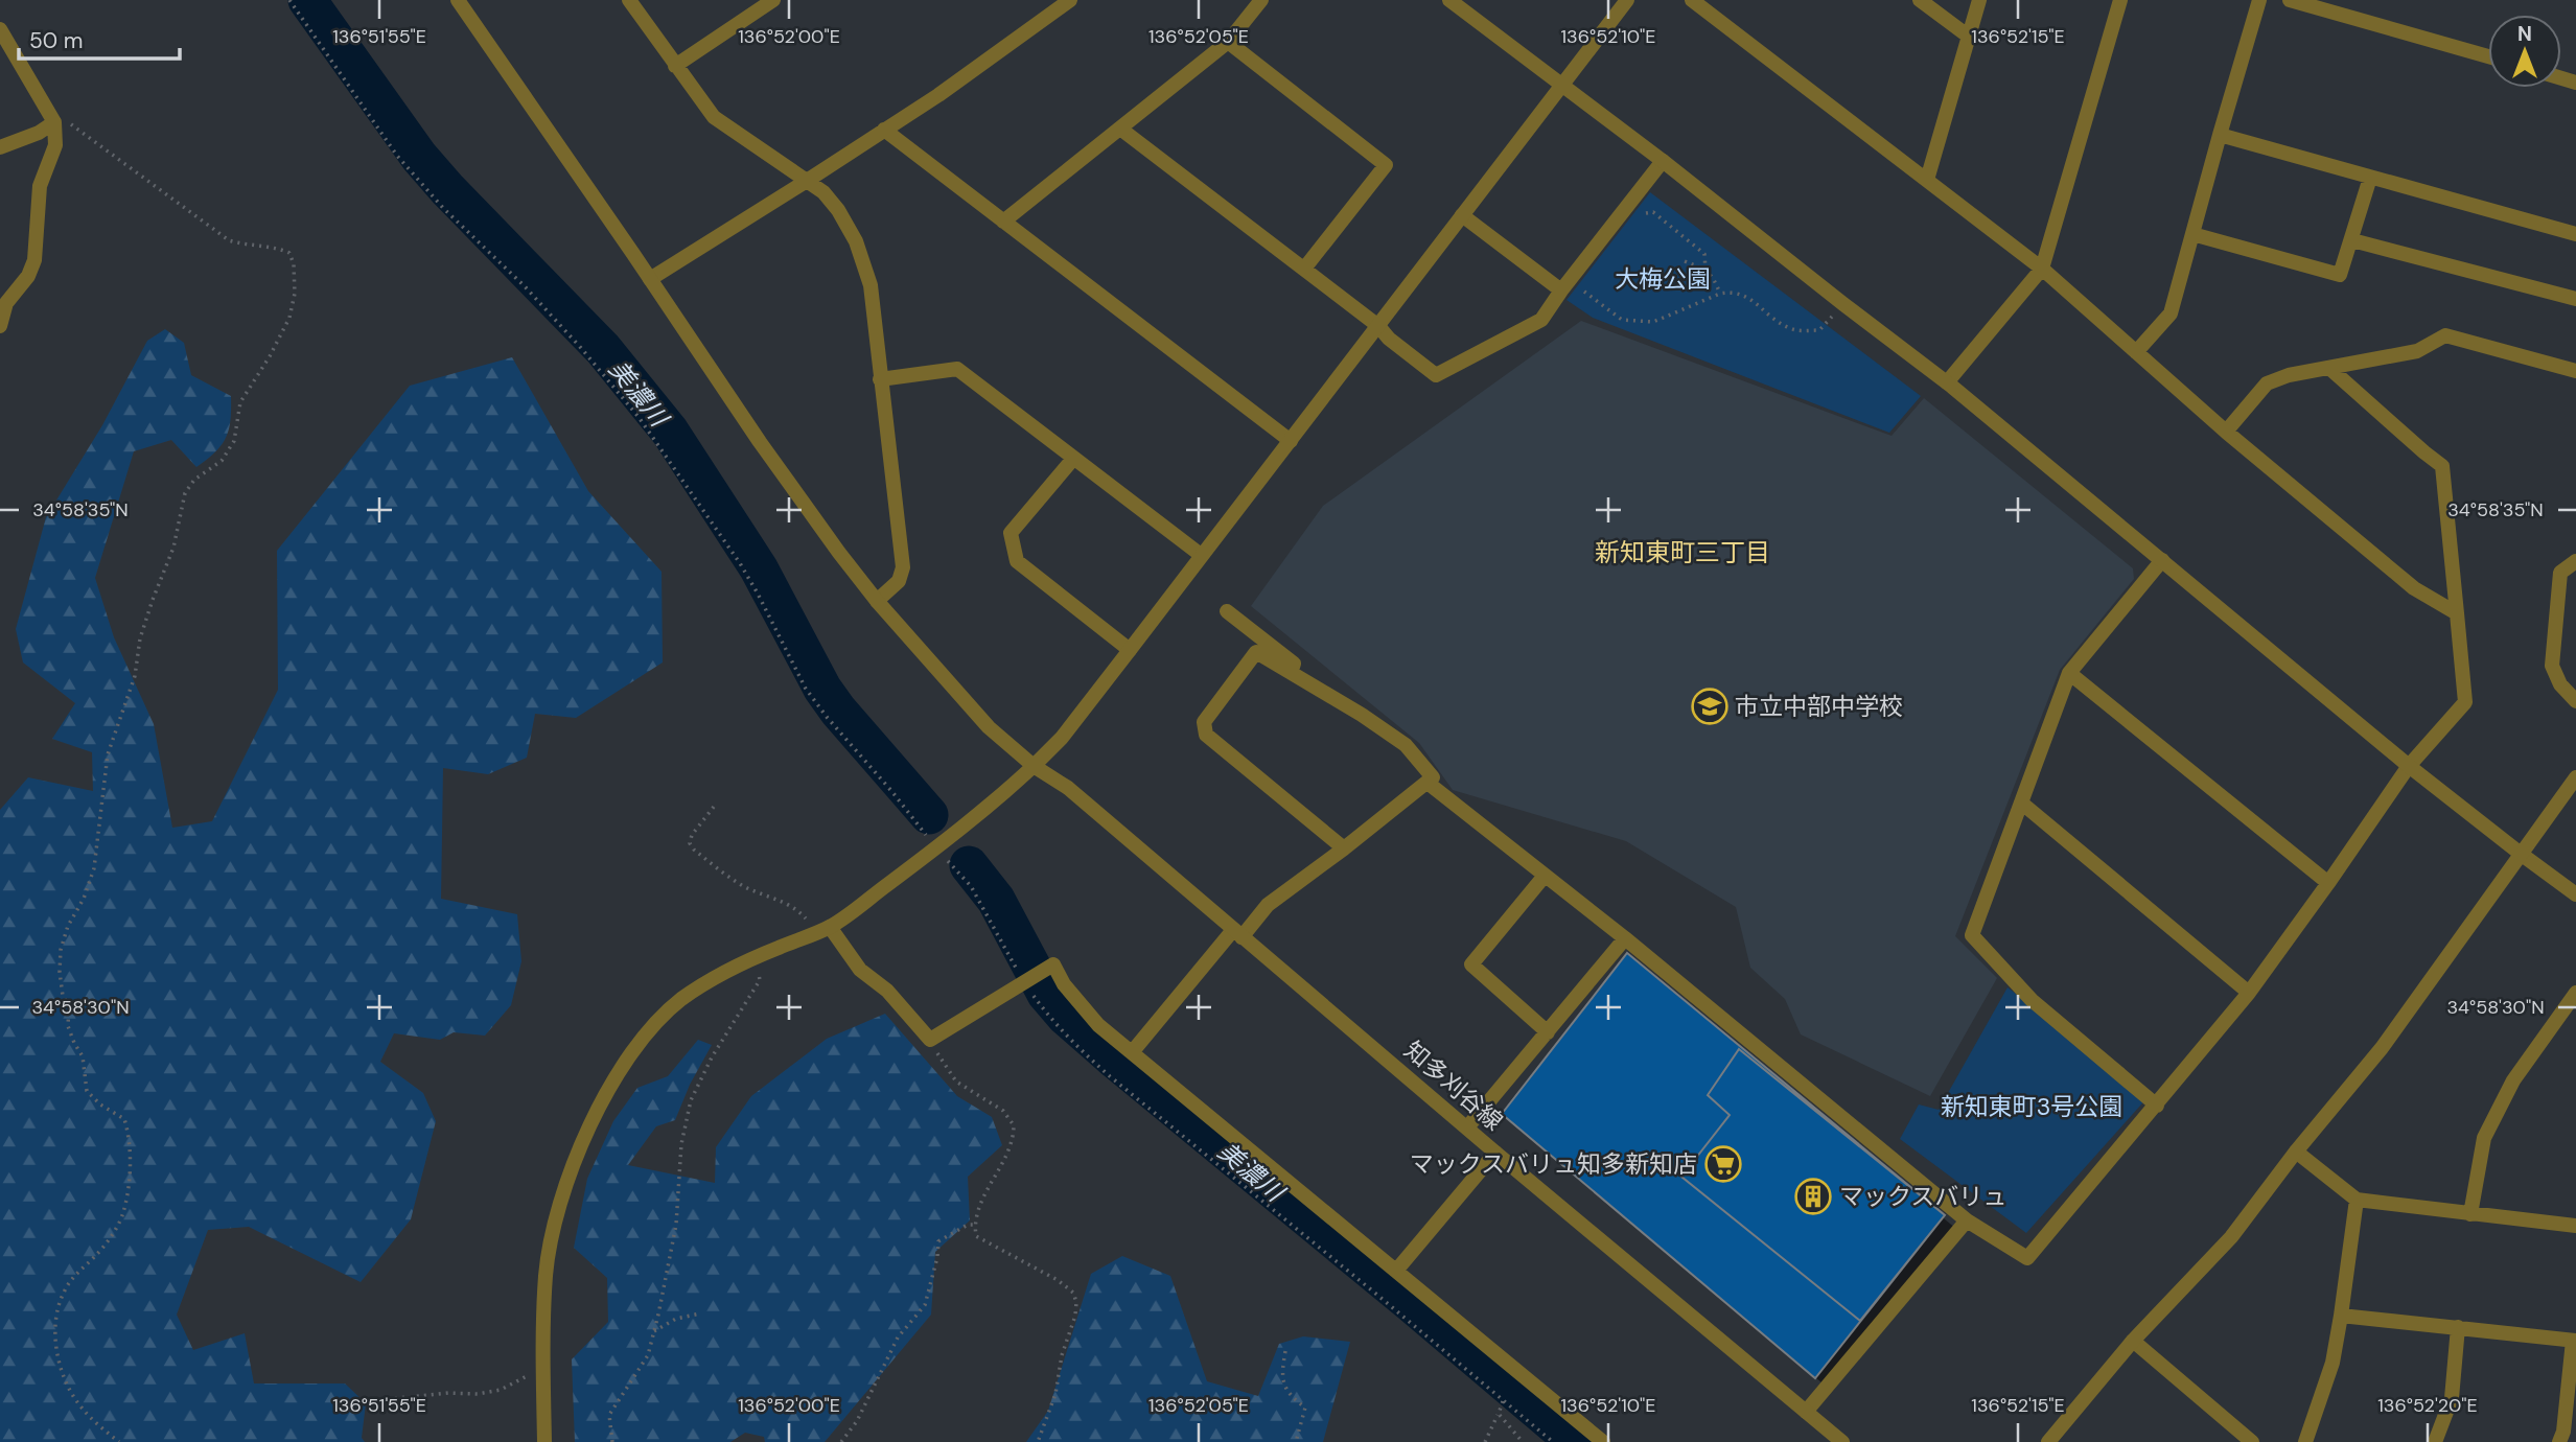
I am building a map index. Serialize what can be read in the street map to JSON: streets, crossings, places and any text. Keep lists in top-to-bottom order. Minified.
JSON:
{"streets":{"street":["知多刈谷線"]},"districts":["新知東町三丁目"],"water":["美濃川"],"parks":["大梅公園","新知東町3号公園"],"places":{"school or university":["市立中部中学校"],"supermarket":["マックスバリュ知多新知店"],"building":["マックスバリュ"]},"scale_bar":"50 m","north":"top","coordinates":["136°51'55\"E","136°52'00\"E","136°52'05\"E","136°52'10\"E","136°52'15\"E","34°58'35\"N","34°58'30\"N","136°52'20\"E"]}
